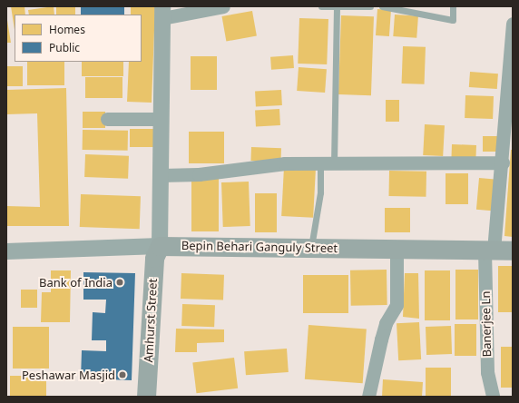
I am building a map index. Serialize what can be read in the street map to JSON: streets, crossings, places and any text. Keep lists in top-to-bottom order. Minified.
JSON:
{"streets":{"main road":["Bepin Behari Ganguly Street","Amhurst Street"],"street":["Banerjee Ln"]},"crossings":[["Bepin Behari Ganguly Street","Amhurst Street"],["Bepin Behari Ganguly Street","Banerjee Ln"]],"places":["Bank of India","Peshawar Masjid"],"legend":["Homes","Public"]}
